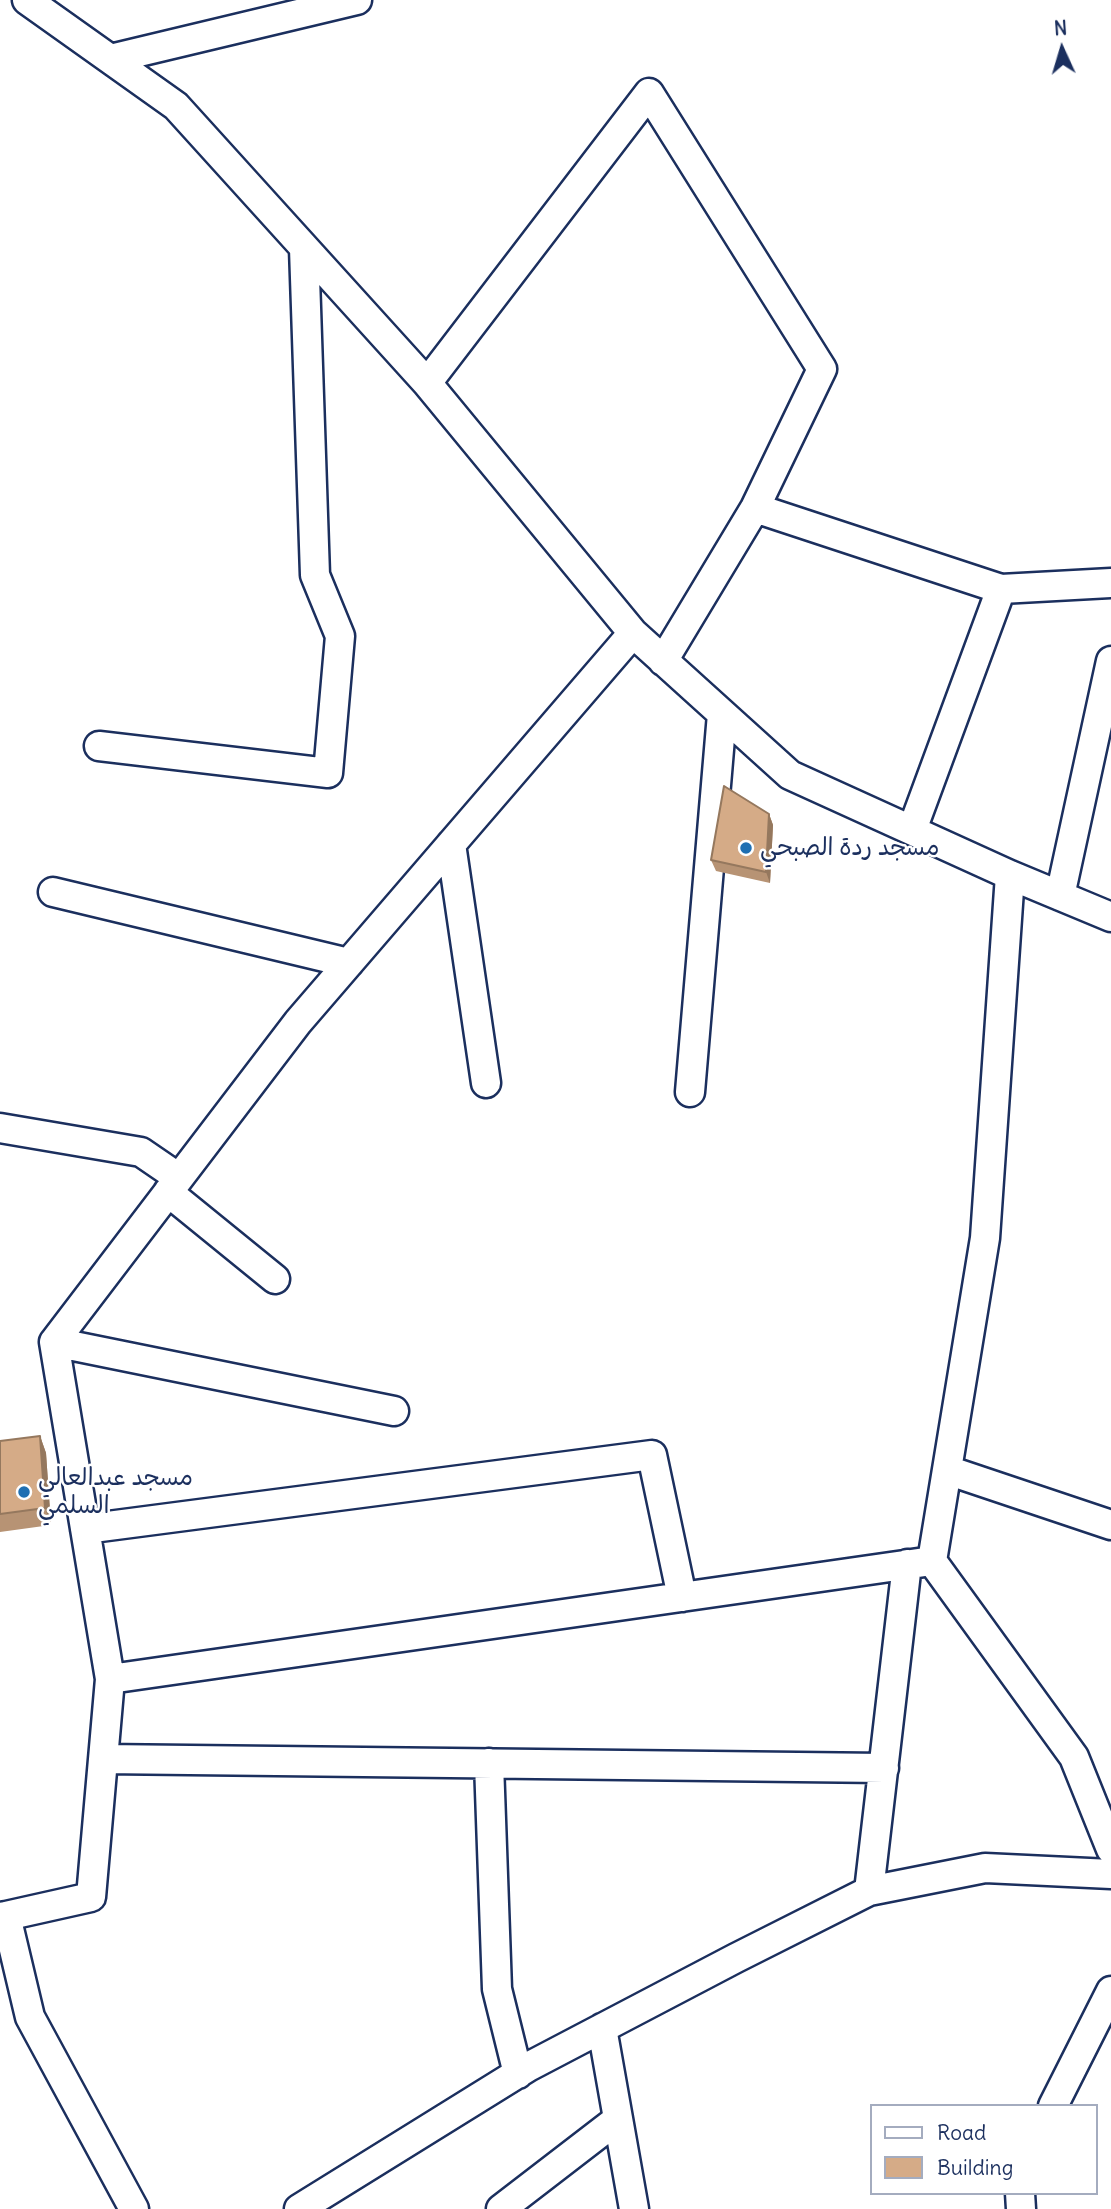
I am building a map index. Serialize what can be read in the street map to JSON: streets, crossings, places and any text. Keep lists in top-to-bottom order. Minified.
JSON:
{"places":["مسجد ردة الصبحي","مسجد عبدالعالي السلمي"],"legend":["Road","Building"],"north":"top"}
